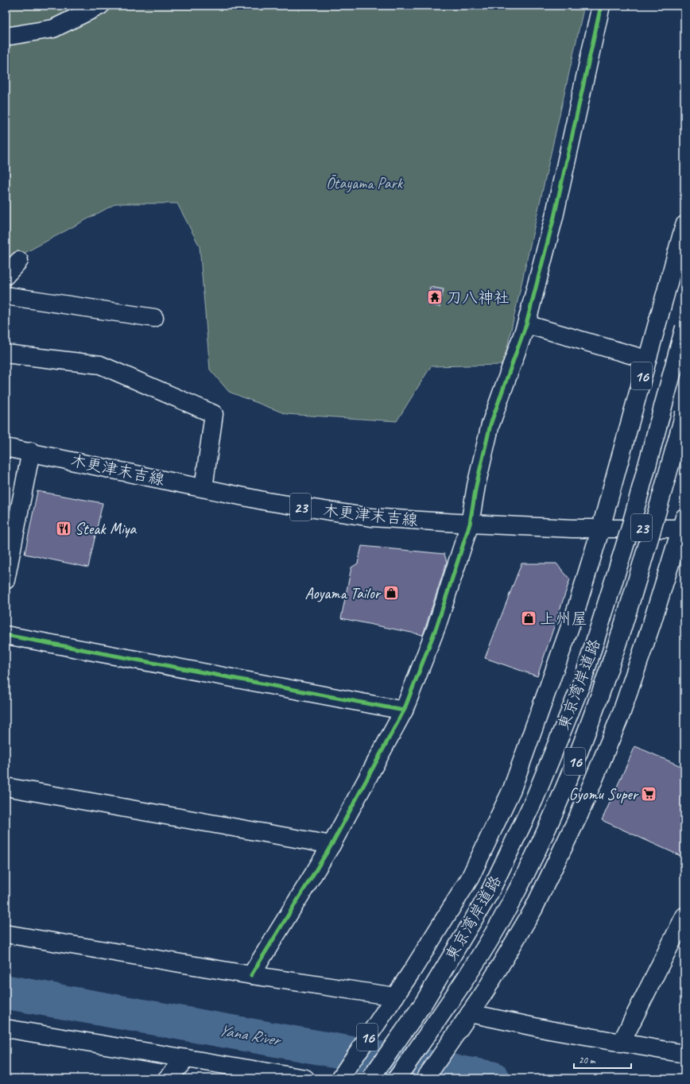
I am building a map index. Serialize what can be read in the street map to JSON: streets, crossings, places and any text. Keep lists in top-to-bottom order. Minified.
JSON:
{"streets":{"main road":["16","木更津末吉線","23","東京湾岸道路"]},"crossings":[["16","木更津末吉線"]],"water":["Yana River"],"parks":["Ōtayama Park"],"places":{"temple":["刀八神社"],"restaurant":["Steak Miya"],"shop":["Aoyama Tailor","上州屋"],"supermarket":["Gyomu Super"]},"scale_bar":"20 m"}
